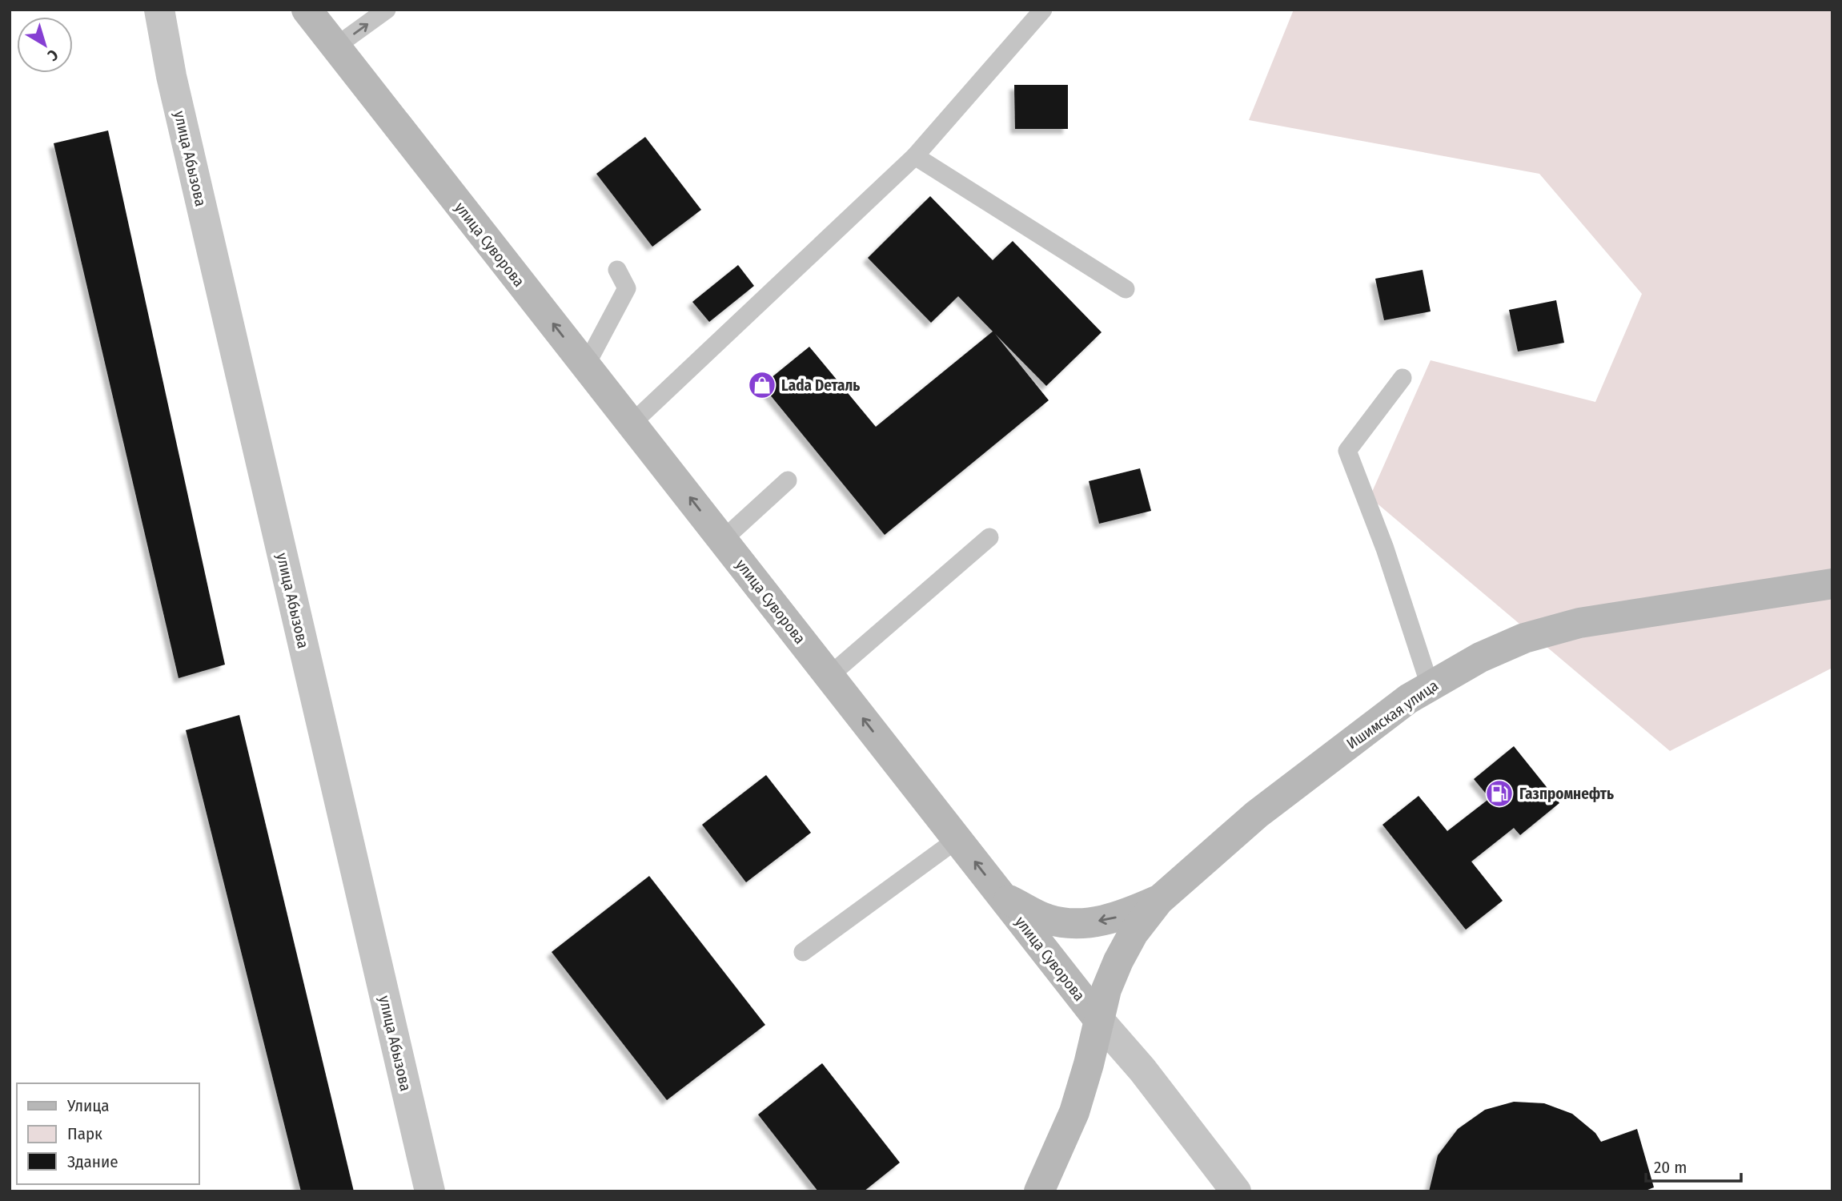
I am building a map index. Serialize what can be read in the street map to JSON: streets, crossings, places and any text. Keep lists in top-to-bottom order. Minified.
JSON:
{"streets":{"main road":["улица Суворова","Ишимская улица"],"street":["улица Абызова"]},"crossings":[["улица Суворова","Ишимская улица"]],"one_way":["улица Суворова"],"places":{"shop":["Lada Dеталь"],"fuel station":["Газпромнефть"]},"legend":["Улица","Парк","Здание"],"scale_bar":"20 m","north":"bottom right"}
